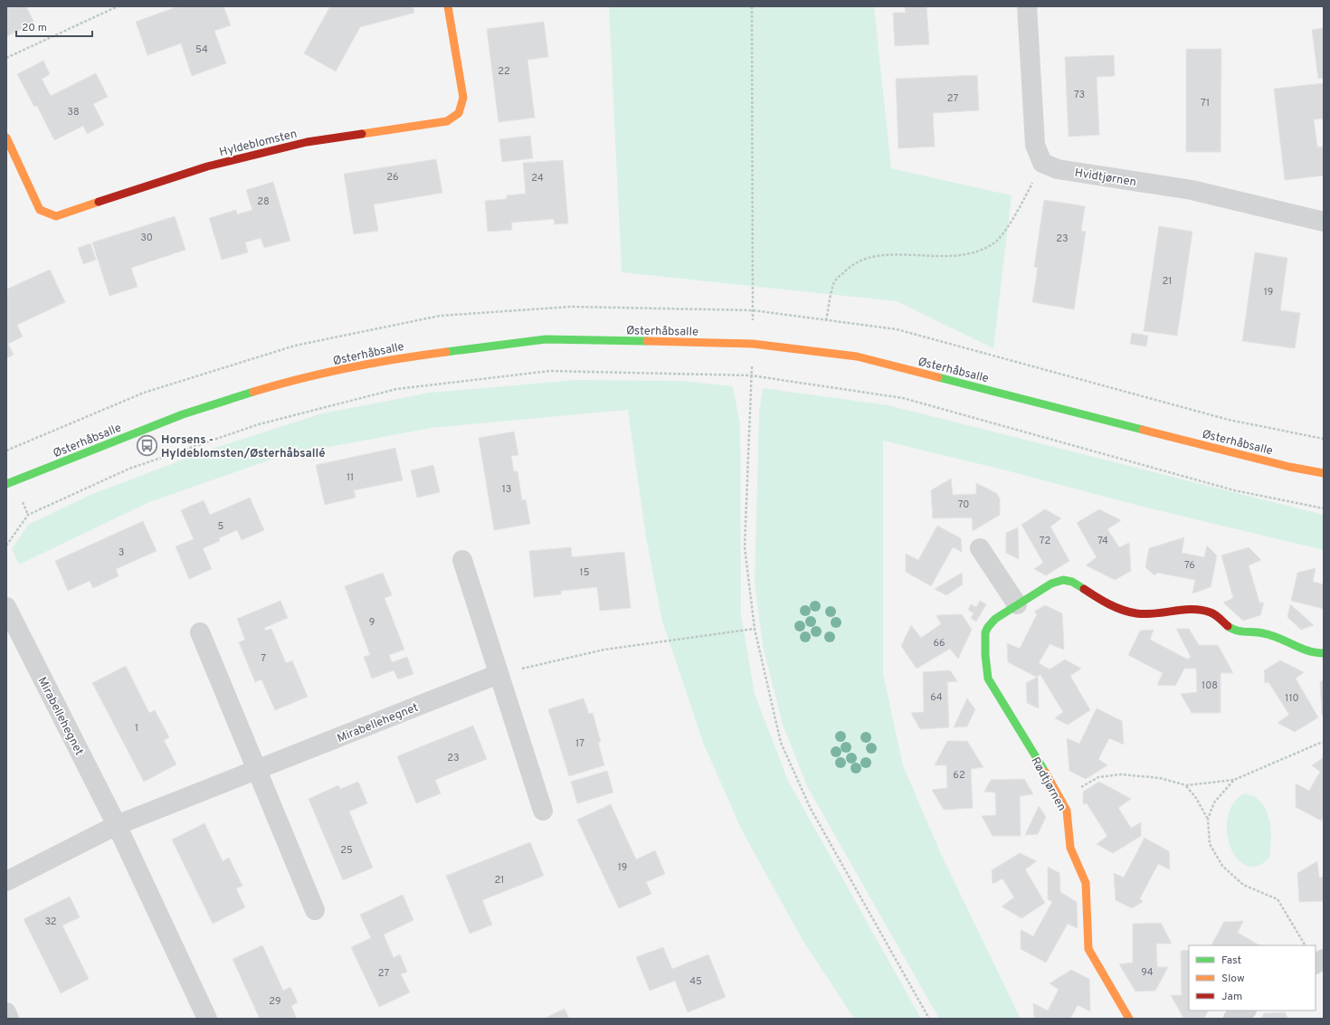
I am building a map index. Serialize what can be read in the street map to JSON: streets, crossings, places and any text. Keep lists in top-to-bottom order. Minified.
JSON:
{"streets":{"street":["Hyldeblomsten","Hvidtjørnen","Østerhåbsalle","Mirabellehegnet","Rødtjørnen"]},"places":{"bus stop":["Horsens - Hyldeblomsten/Østerhåbsallé"]},"house_numbers":["54","22","73","27","71","38","26","24","28","30","23","21","19","11","13","70","5","72","74","3","76","15","9","66","7","108","64","110","1","17","23","62","25","19","21","32","94","27","45","29"],"legend":["Fast","Slow","Jam"],"scale_bar":"20 m"}
